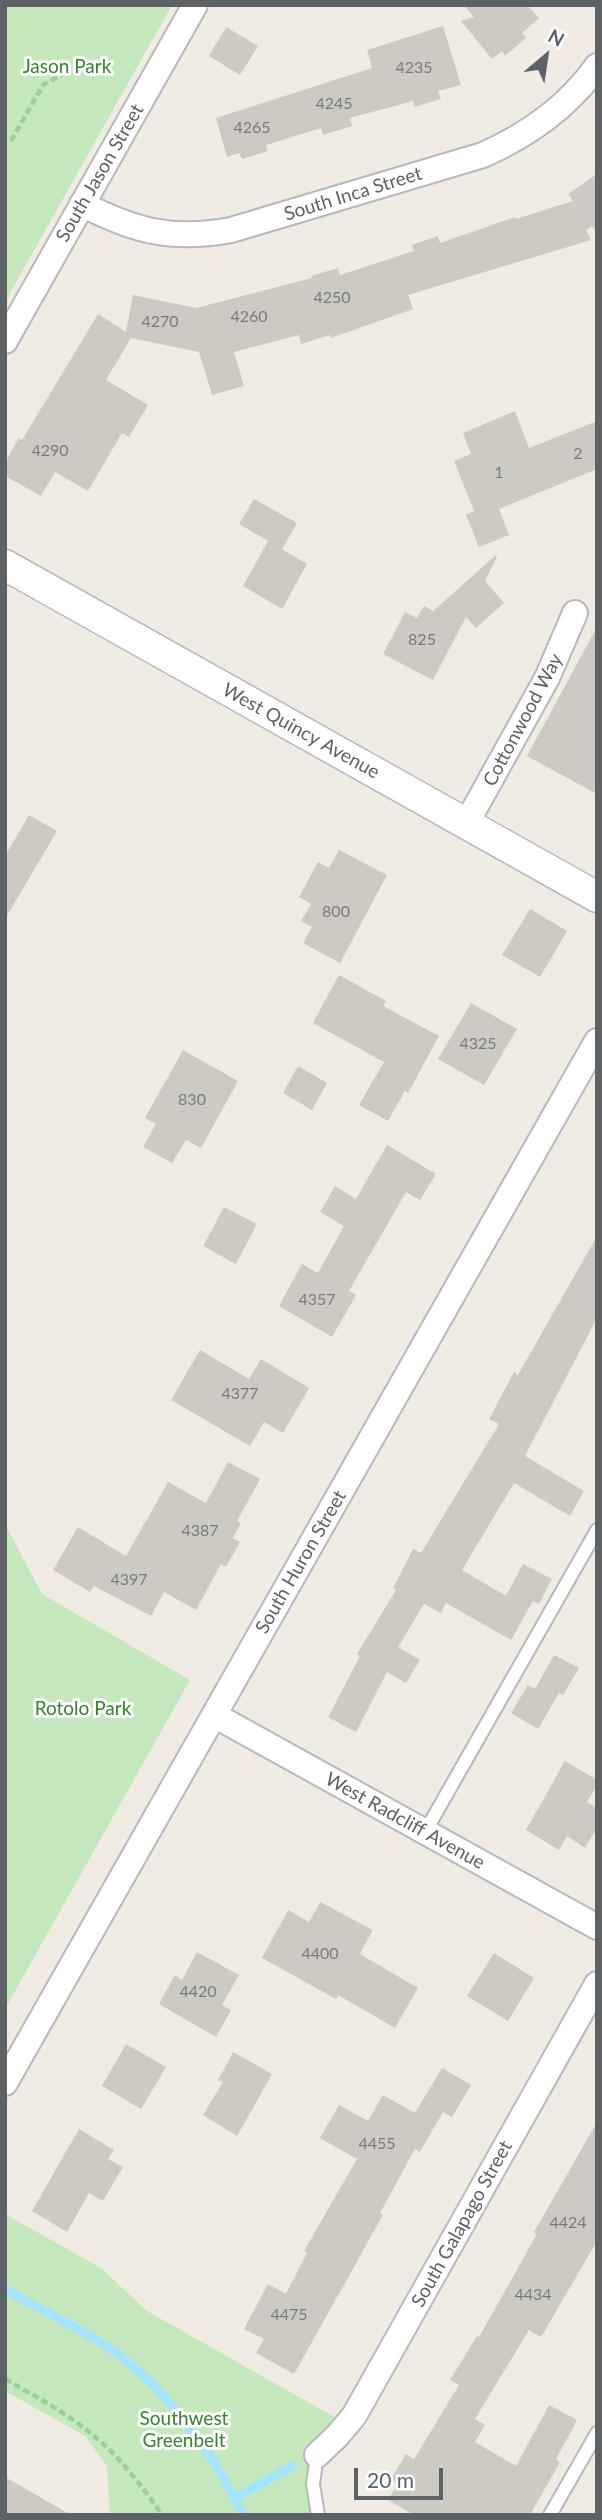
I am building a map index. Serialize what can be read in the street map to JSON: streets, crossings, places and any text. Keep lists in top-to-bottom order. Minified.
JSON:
{"streets":{"street":["South Jason Street","South Inca Street","Cottonwood Way","West Quincy Avenue","South Huron Street","West Radcliff Avenue","South Galapago Street"]},"crossings":[["South Jason Street","South Inca Street"],["Cottonwood Way","West Quincy Avenue"],["South Huron Street","West Radcliff Avenue"]],"parks":["Jason Park","Rotolo Park","Southwest Greenbelt"],"house_numbers":["4235","4245","4265","4250","4260","4270","4290","2","1","825","800","4325","830","4357","4377","4387","4397","4400","4420","4455","4424","4434","4475"],"scale_bar":"20 m","north":"top right"}
